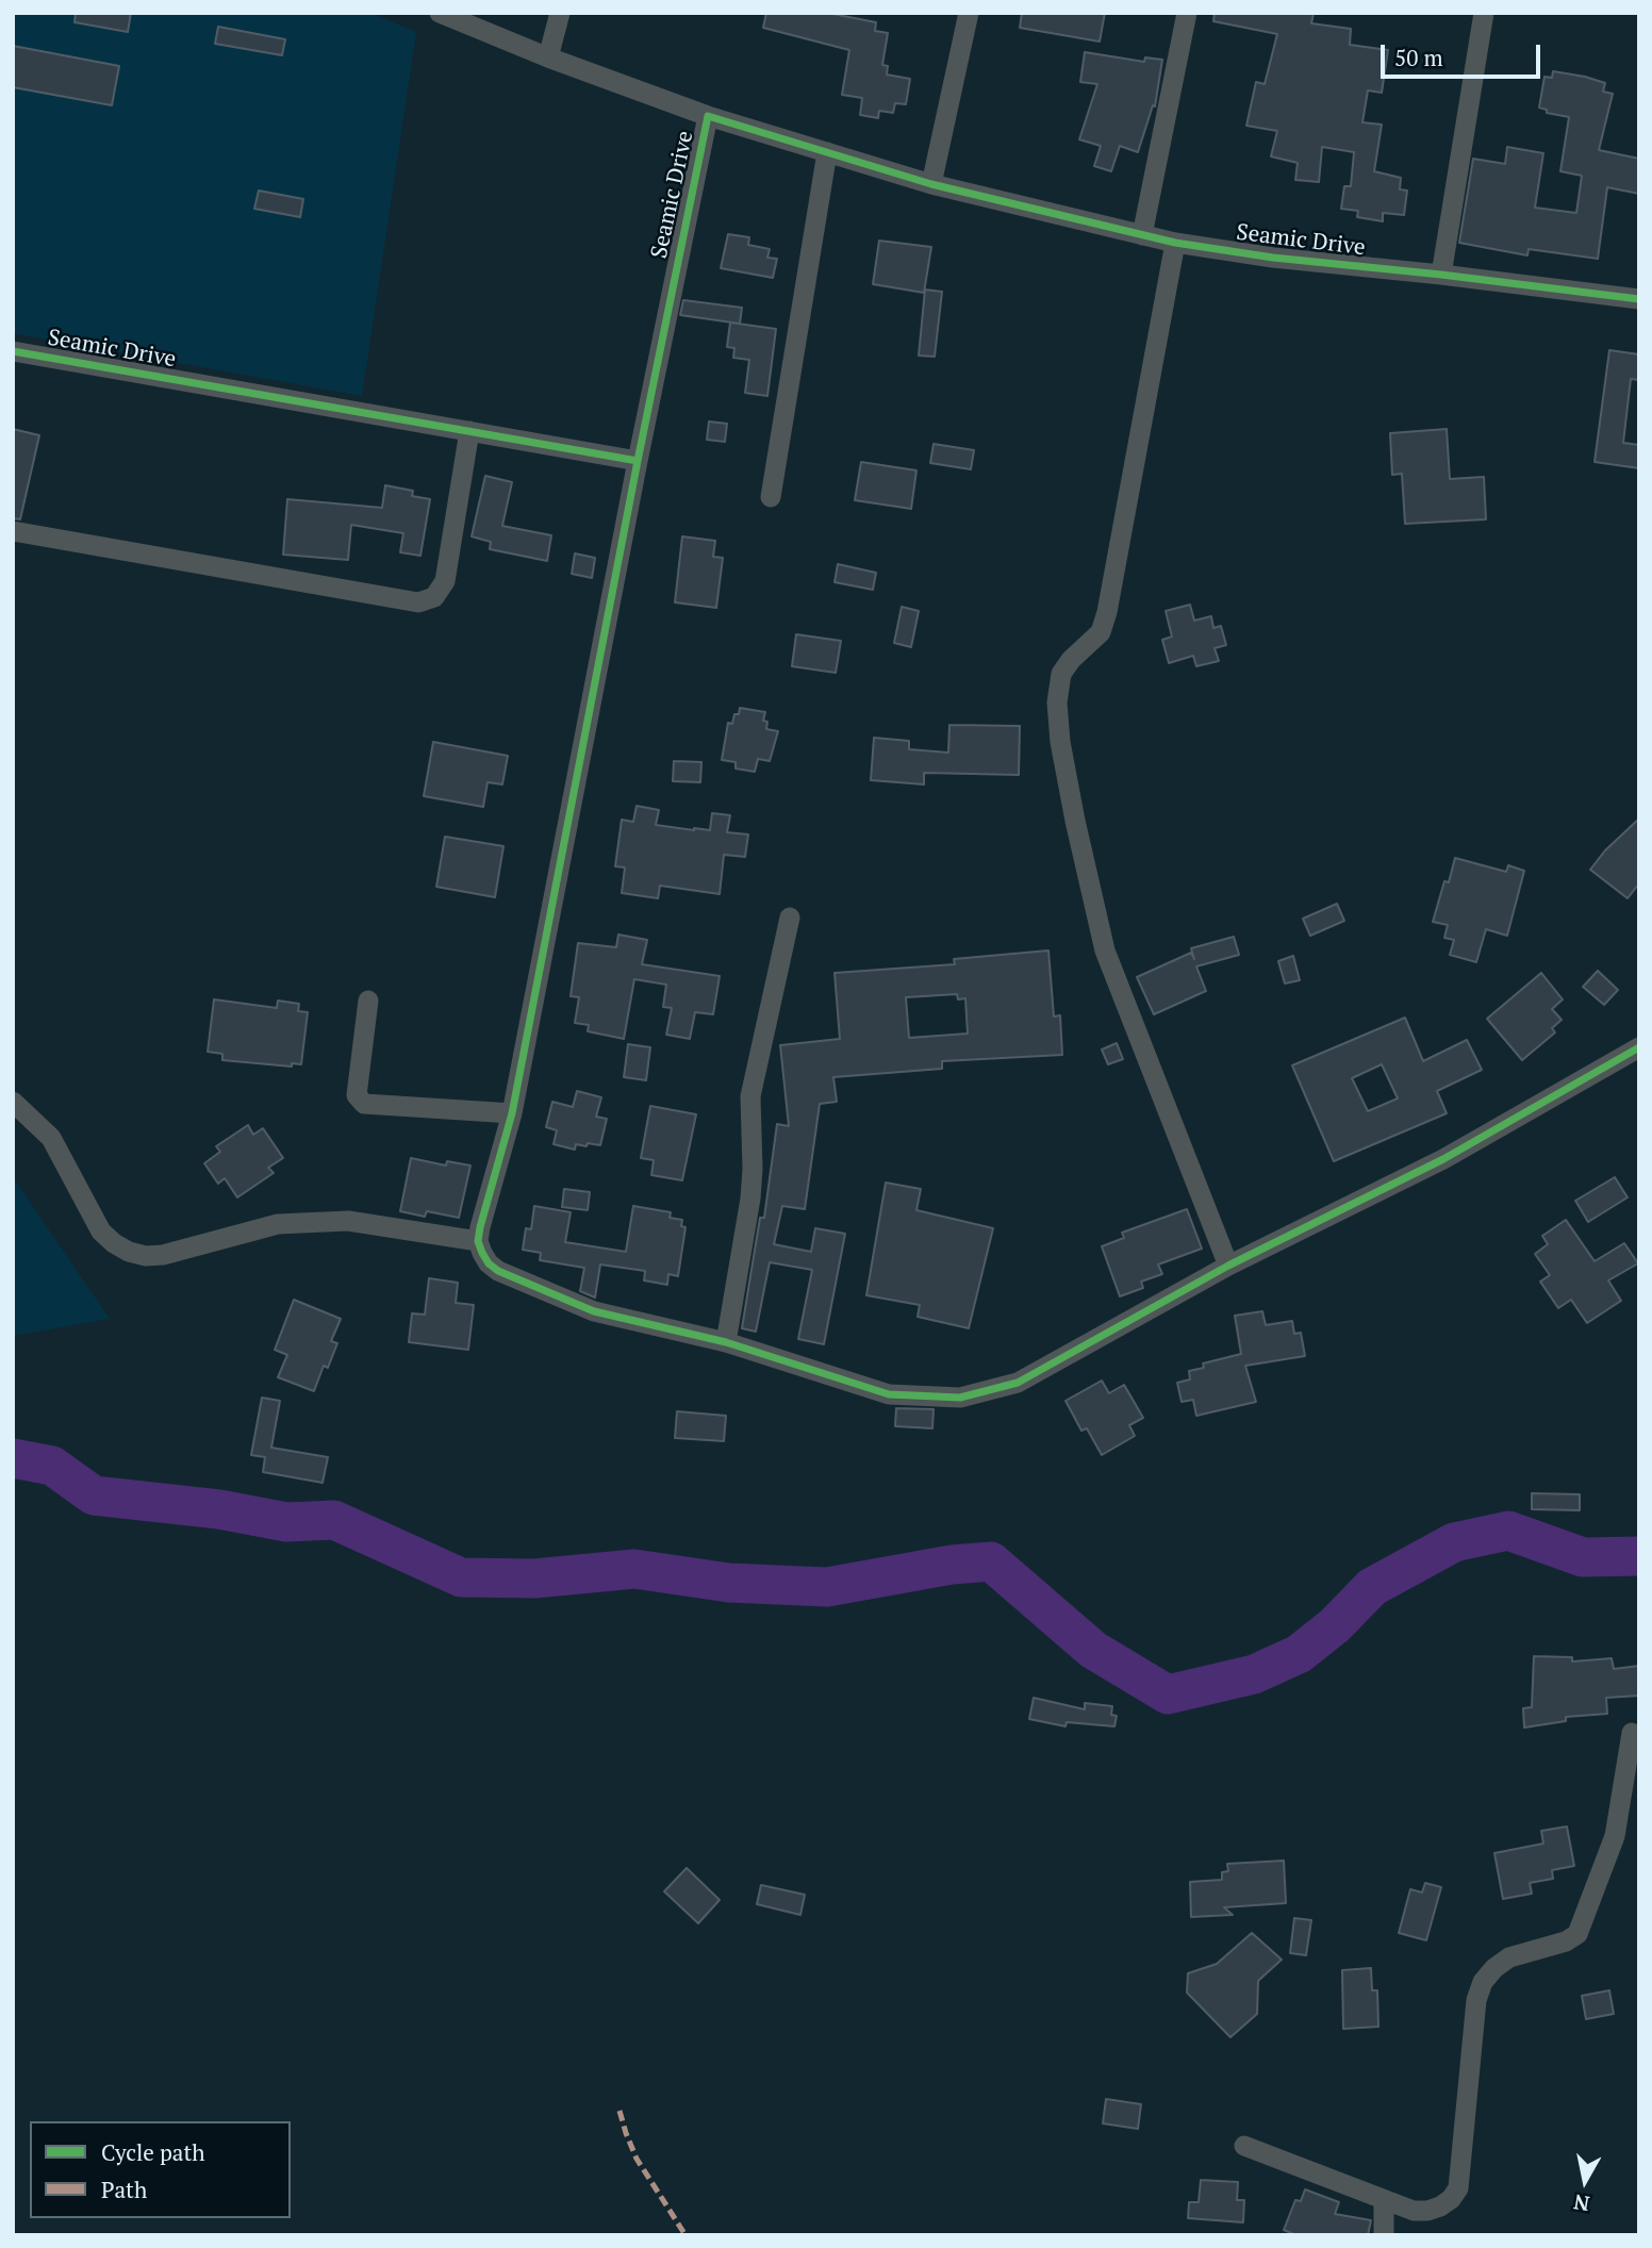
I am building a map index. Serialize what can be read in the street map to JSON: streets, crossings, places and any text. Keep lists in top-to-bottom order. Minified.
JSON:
{"streets":{"street":["Seamic Drive"]},"legend":["Cycle path","Path"],"scale_bar":"50 m","north":"bottom"}
